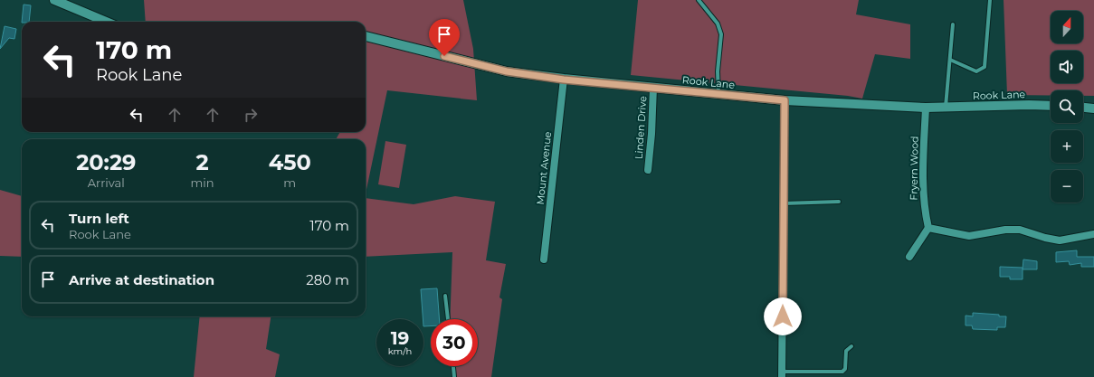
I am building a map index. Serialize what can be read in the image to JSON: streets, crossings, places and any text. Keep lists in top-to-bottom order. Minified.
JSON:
{"streets":{"main road":["Rook Lane"],"street":["Linden Drive","Mount Avenue","Fryern Wood"]},"crossings":[["Rook Lane","Linden Drive"],["Rook Lane","Mount Avenue"],["Rook Lane","Fryern Wood"]],"north":"top","page":{"map_buttons":["+","−"],"turn":["170 m","Rook Lane"],"eta":["20:29","Arrival","2","min","450","m"],"list":[{"name":"Turn left","note":"Rook Lane","value":"170 m"},{"name":"Arrive at destination","value":"280 m"}],"speed":"19 km/h","limit":"30"}}
